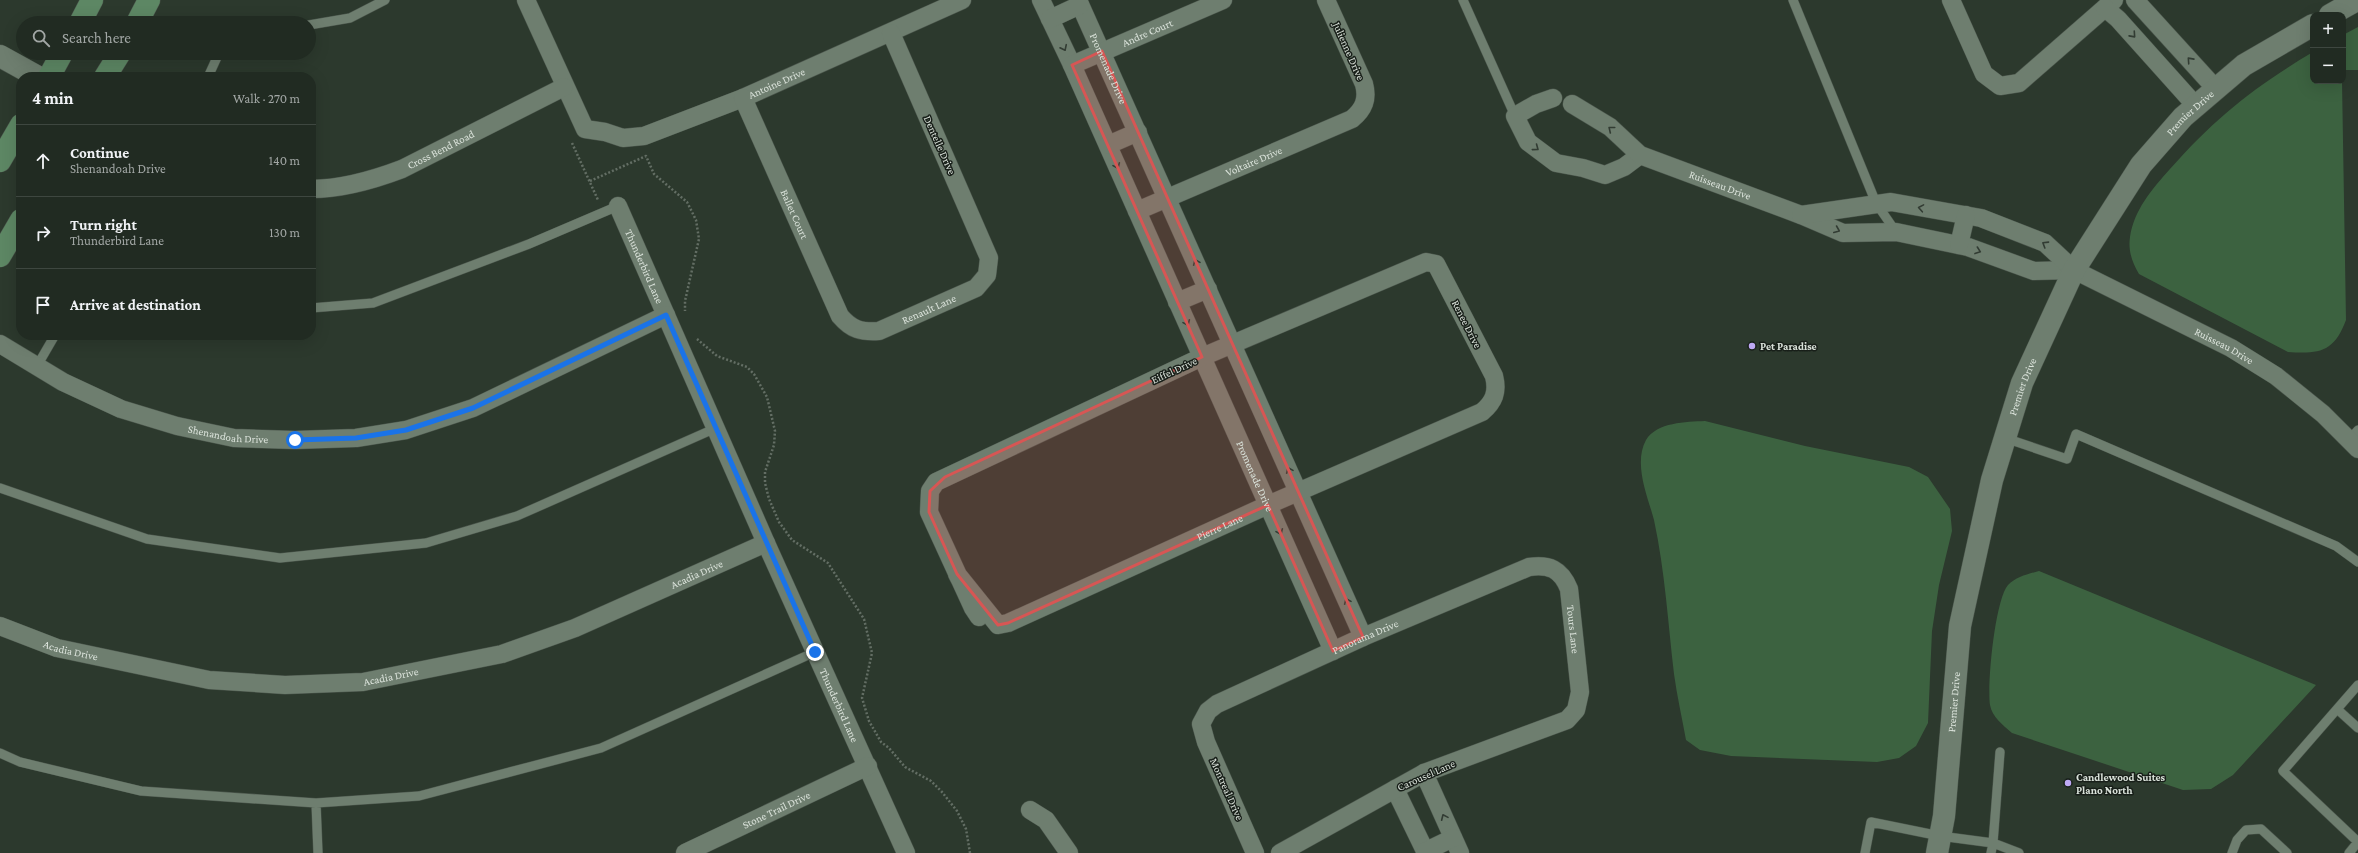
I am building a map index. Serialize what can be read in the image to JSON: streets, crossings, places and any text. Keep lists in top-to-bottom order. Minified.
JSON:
{"streets":{"street":["Andre Court","Julienne Drive","Promenade Drive","Antoine Drive","Premier Drive","Dentelle Drive","Cross Bend Road","Voltaire Drive","Ruisseau Drive","Ballet Court","Thunderbird Lane","Renault Lane","Renee Drive","Eiffel Drive","Shenandoah Drive","Pierre Lane","Acadia Drive","Tours Lane","Panorama Drive","Carousel Lane","Montreal Drive","Stone Trail Drive"]},"crossings":[["Andre Court","Promenade Drive"],["Julienne Drive","Voltaire Drive"],["Promenade Drive","Voltaire Drive"],["Promenade Drive","Eiffel Drive"],["Promenade Drive","Pierre Lane"],["Promenade Drive","Panorama Drive"],["Antoine Drive","Dentelle Drive"],["Antoine Drive","Ballet Court"],["Premier Drive","Ruisseau Drive"],["Dentelle Drive","Renault Lane"],["Ballet Court","Renault Lane"],["Thunderbird Lane","Shenandoah Drive"],["Thunderbird Lane","Acadia Drive"],["Thunderbird Lane","Stone Trail Drive"],["Renee Drive","Eiffel Drive"],["Renee Drive","Pierre Lane"],["Eiffel Drive","Pierre Lane"],["Tours Lane","Panorama Drive"],["Tours Lane","Carousel Lane"],["Panorama Drive","Montreal Drive"]],"places":["Pet Paradise","Candlewood Suites Plano North"],"page":{"map_buttons":["+","−"],"search":"Search here","heading":["4 min","Walk · 270 m"],"list":[["Continue","Shenandoah Drive","140 m"],["Turn right","Thunderbird Lane","130 m"],"Arrive at destination"]}}
